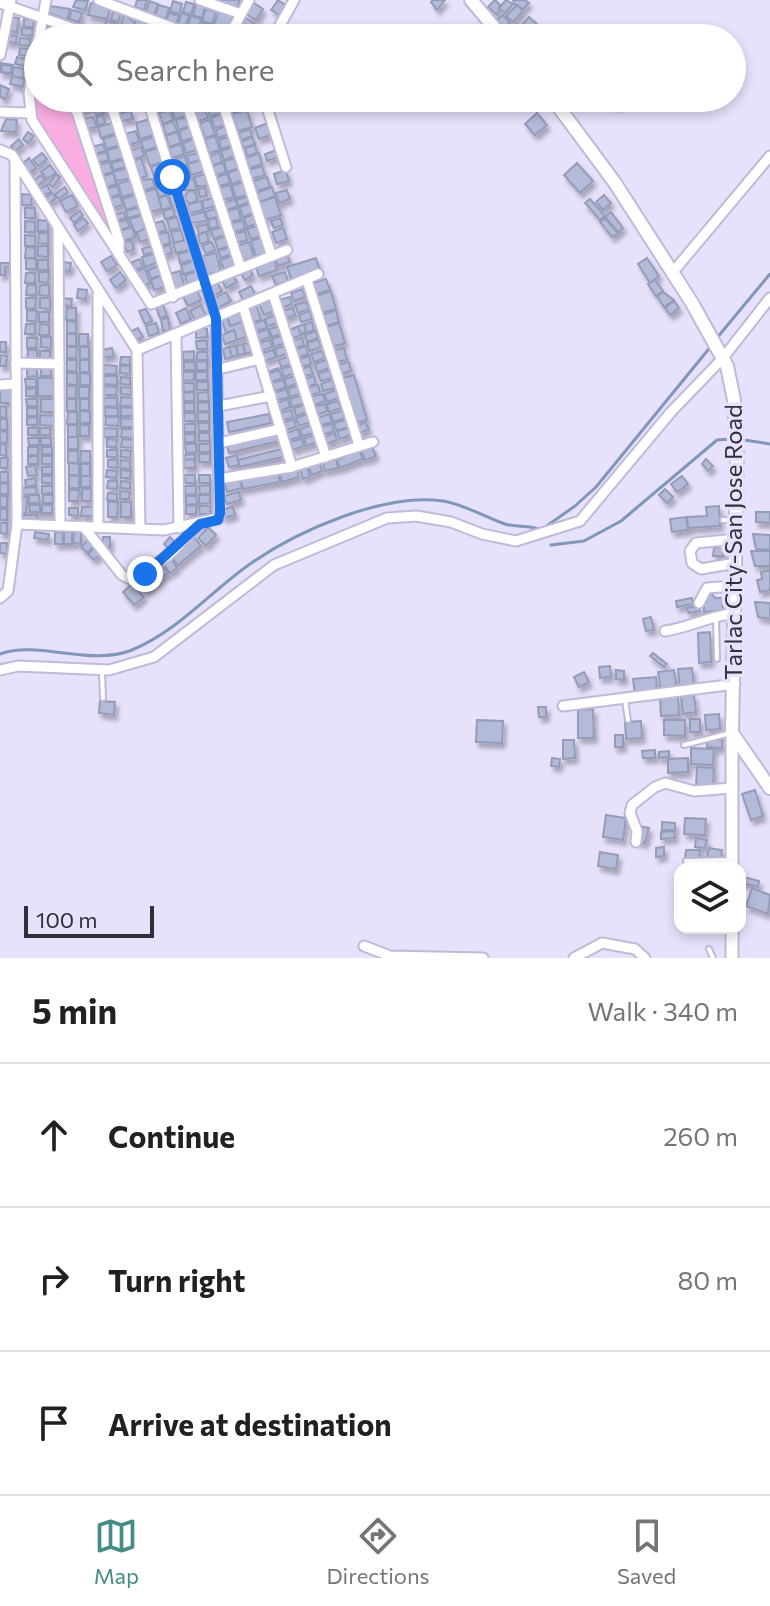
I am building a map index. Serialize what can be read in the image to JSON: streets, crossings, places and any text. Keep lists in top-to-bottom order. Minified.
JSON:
{"streets":{"main road":["Tarlac City-San Jose Road"]},"scale_bar":"100 m","page":{"search":"Search here","scale":"100 m","heading":["5 min","Walk · 340 m"],"list":[["Continue","260 m"],["Turn right","80 m"],"Arrive at destination"],"nav":["Map","Directions","Saved"]}}
